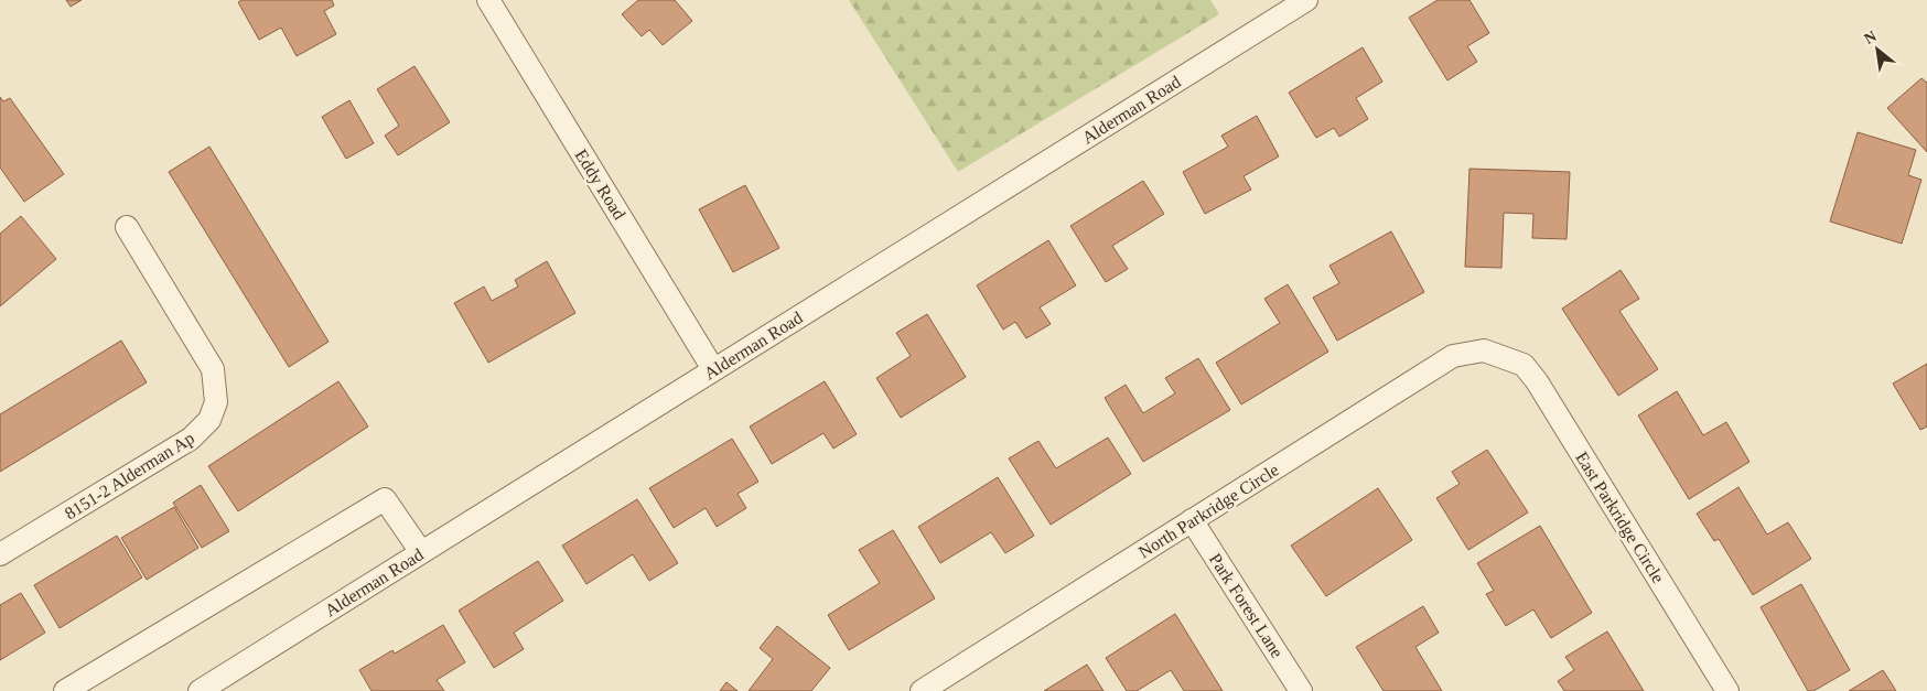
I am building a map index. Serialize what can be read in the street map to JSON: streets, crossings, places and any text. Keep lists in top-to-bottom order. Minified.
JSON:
{"streets":{"street":["Alderman Road","Eddy Road","8151-2 Alderman Ap","North Parkridge Circle","East Parkridge Circle","Park Forest Lane"]},"crossings":[["Alderman Road","Eddy Road"],["North Parkridge Circle","East Parkridge Circle"],["North Parkridge Circle","Park Forest Lane"]],"north":"top left"}
